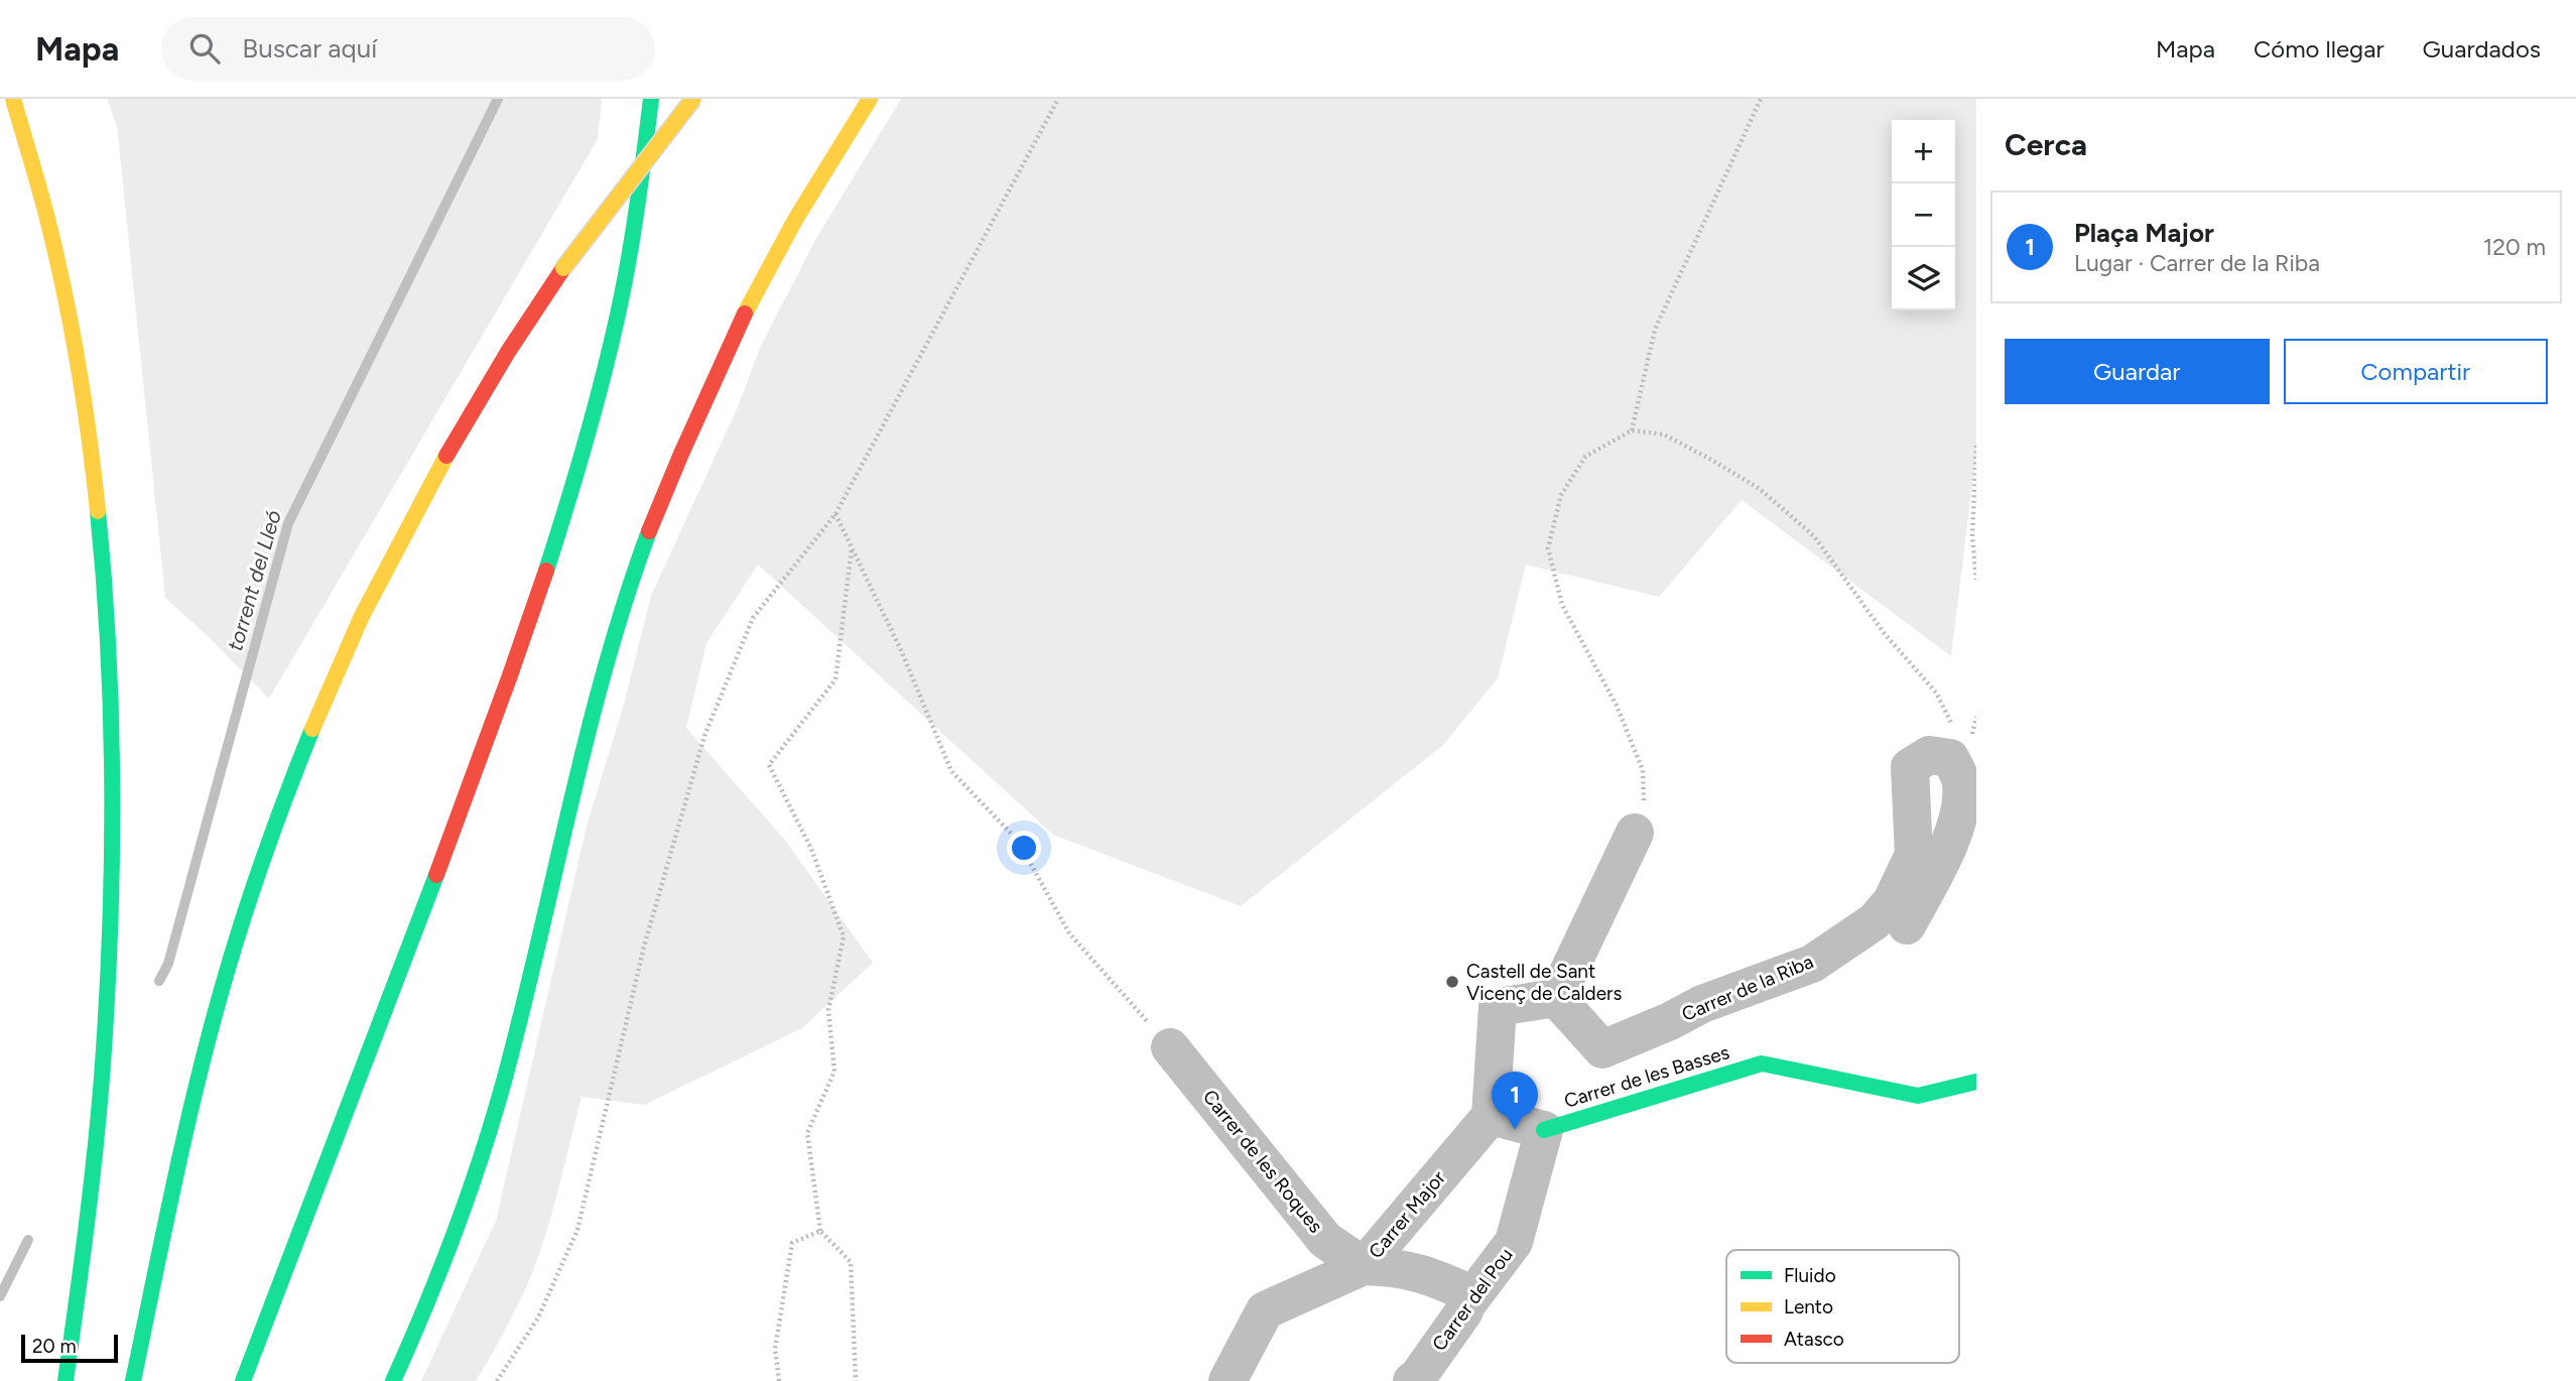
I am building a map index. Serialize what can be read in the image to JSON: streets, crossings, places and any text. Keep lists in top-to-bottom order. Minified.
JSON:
{"streets":{"main road":["Carrer de les Basses"],"street":["Carrer de la Riba","Carrer de les Roques","Carrer Major","Carrer del Pou"]},"crossings":[["Carrer de les Basses","Carrer del Pou"],["Carrer de les Roques","Carrer Major"]],"water":["torrent del Lleó"],"places":["Castell de Sant Vicenç de Calders"],"legend":["Fluido","Lento","Atasco"],"scale_bar":"20 m","page":{"header":"Mapa","search":"Buscar aquí","nav":["Mapa","Cómo llegar","Guardados"],"heading":"Cerca","map_buttons":["+","−"],"list":[{"mark":"1","name":"Plaça Major","note":"Lugar · Carrer de la Riba","value":"120 m"}],"buttons":["Guardar","Compartir"],"pins":"1","scale":"20 m"}}
